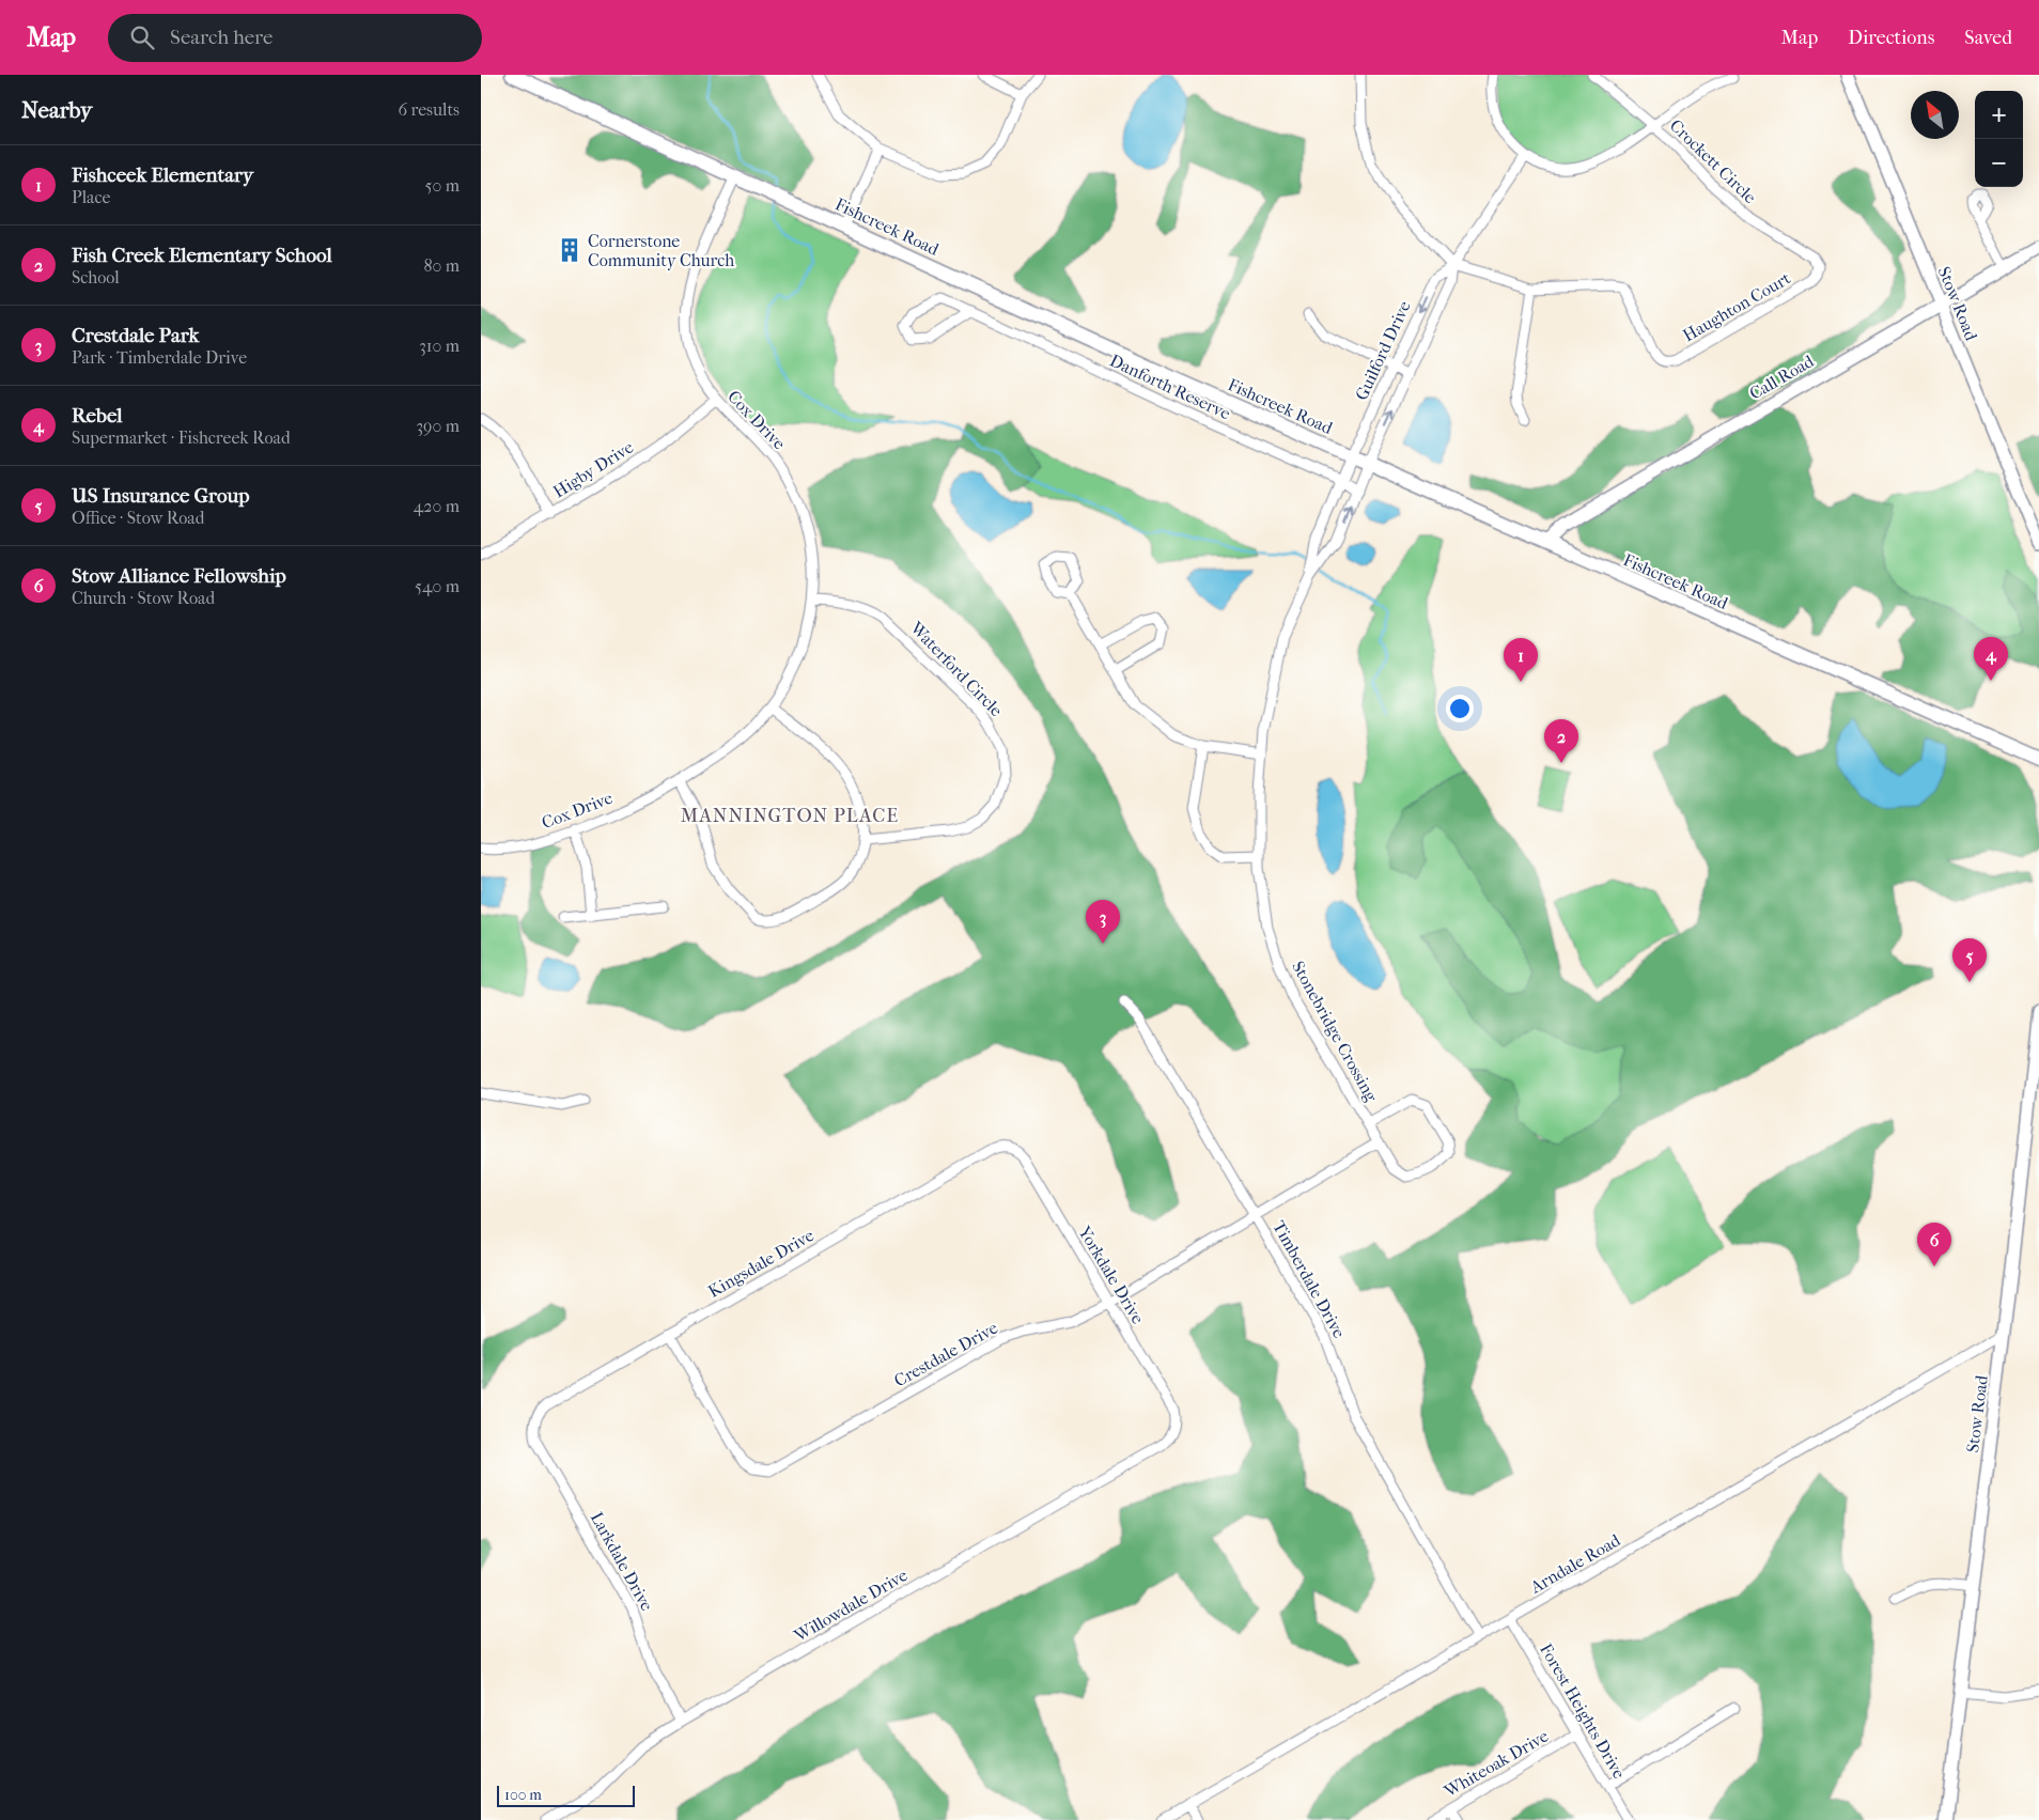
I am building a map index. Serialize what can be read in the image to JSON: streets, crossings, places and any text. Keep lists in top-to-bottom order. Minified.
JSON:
{"streets":{"main road":["Fishcreek Road"],"street":["Crockett Circle","Stow Road","Haughton Court","Guilford Drive","Call Road","Danforth Reserve","Cox Drive","Higby Drive","Waterford Circle","Stonebridge Crossing","Kingsdale Drive","Yorkdale Drive","Timberdale Drive","Crestdale Drive","Larkdale Drive","Arndale Road","Willowdale Drive","Forest Heights Drive","Whiteoak Drive"]},"crossings":[["Crockett Circle","Haughton Court"],["Fishcreek Road","Guilford Drive"],["Fishcreek Road","Call Road"],["Fishcreek Road","Cox Drive"],["Fishcreek Road","Stonebridge Crossing"],["Stow Road","Call Road"],["Stow Road","Arndale Road"],["Guilford Drive","Stonebridge Crossing"],["Danforth Reserve","Stonebridge Crossing"],["Cox Drive","Higby Drive"],["Cox Drive","Waterford Circle"],["Stonebridge Crossing","Crestdale Drive"],["Kingsdale Drive","Yorkdale Drive"],["Kingsdale Drive","Crestdale Drive"],["Kingsdale Drive","Larkdale Drive"],["Yorkdale Drive","Crestdale Drive"],["Yorkdale Drive","Willowdale Drive"],["Timberdale Drive","Crestdale Drive"],["Timberdale Drive","Arndale Road"],["Larkdale Drive","Willowdale Drive"],["Arndale Road","Forest Heights Drive"],["Forest Heights Drive","Whiteoak Drive"]],"districts":["MANNINGTON PLACE"],"places":{"building":["Cornerstone Community Church"]},"scale_bar":"100 m","north":"top left","page":{"header":"Map","search":"Search here","nav":["Map","Directions","Saved"],"heading":["Nearby","6 results"],"map_buttons":["+","−"],"list":[{"mark":"1","name":"Fishceek Elementary","note":"Place","value":"50 m"},{"mark":"2","name":"Fish Creek Elementary School","note":"School","value":"80 m"},{"mark":"3","name":"Crestdale Park","note":"Park · Timberdale Drive","value":"310 m"},{"mark":"4","name":"Rebel","note":"Supermarket · Fishcreek Road","value":"390 m"},{"mark":"5","name":"US Insurance Group","note":"Office · Stow Road","value":"420 m"},{"mark":"6","name":"Stow Alliance Fellowship","note":"Church · Stow Road","value":"540 m"}],"pins":["4","1","2","3","5","6"],"scale":"100 m"}}
